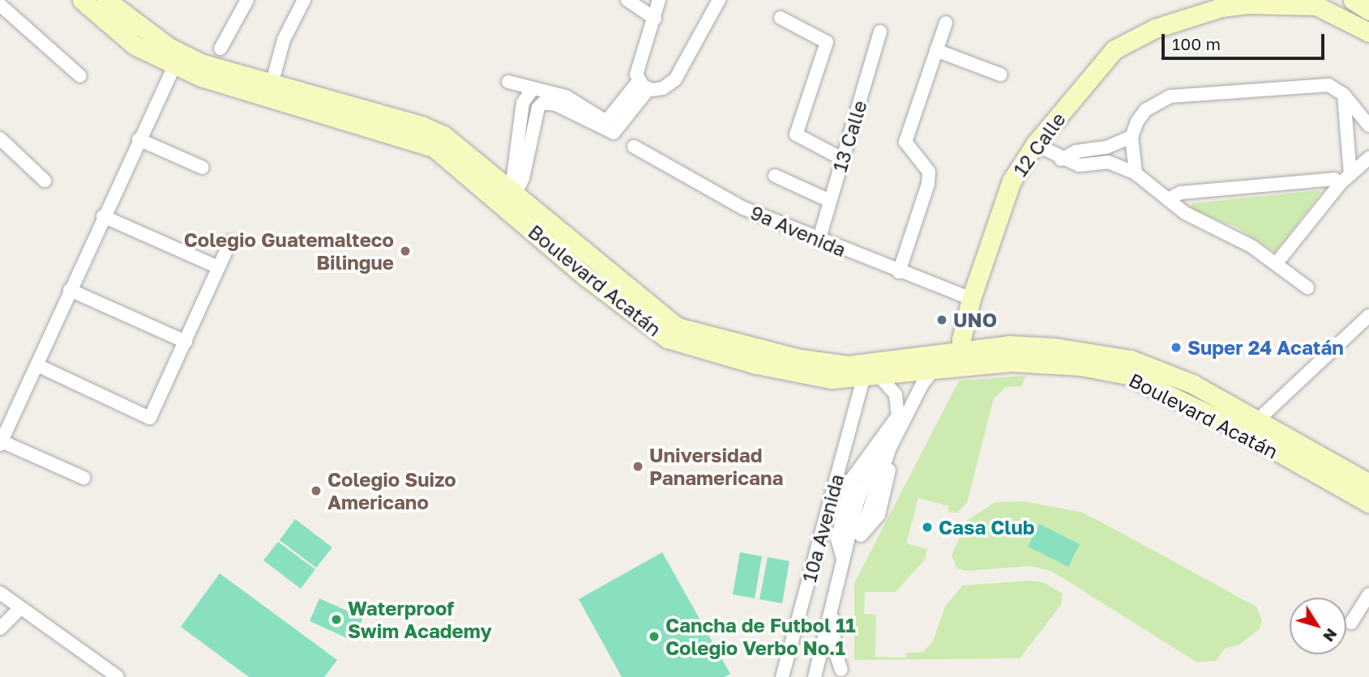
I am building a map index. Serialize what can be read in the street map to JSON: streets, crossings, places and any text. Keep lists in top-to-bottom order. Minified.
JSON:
{"streets":{"main road":["12 Calle","Boulevard Acatán"],"street":["13 Calle","9a Avenida","10a Avenida"]},"crossings":[["13 Calle","9a Avenida"],["12 Calle","9a Avenida"],["12 Calle","Boulevard Acatán"],["Boulevard Acatán","10a Avenida"]],"places":["Colegio Guatemalteco Bilingue","UNO","Super 24 Acatán","Universidad Panamericana","Colegio Suizo Americano","Casa Club","Waterproof Swim Academy","Cancha de Futbol 11 Colegio Verbo No.1"],"scale_bar":"100 m","north":"bottom right"}
